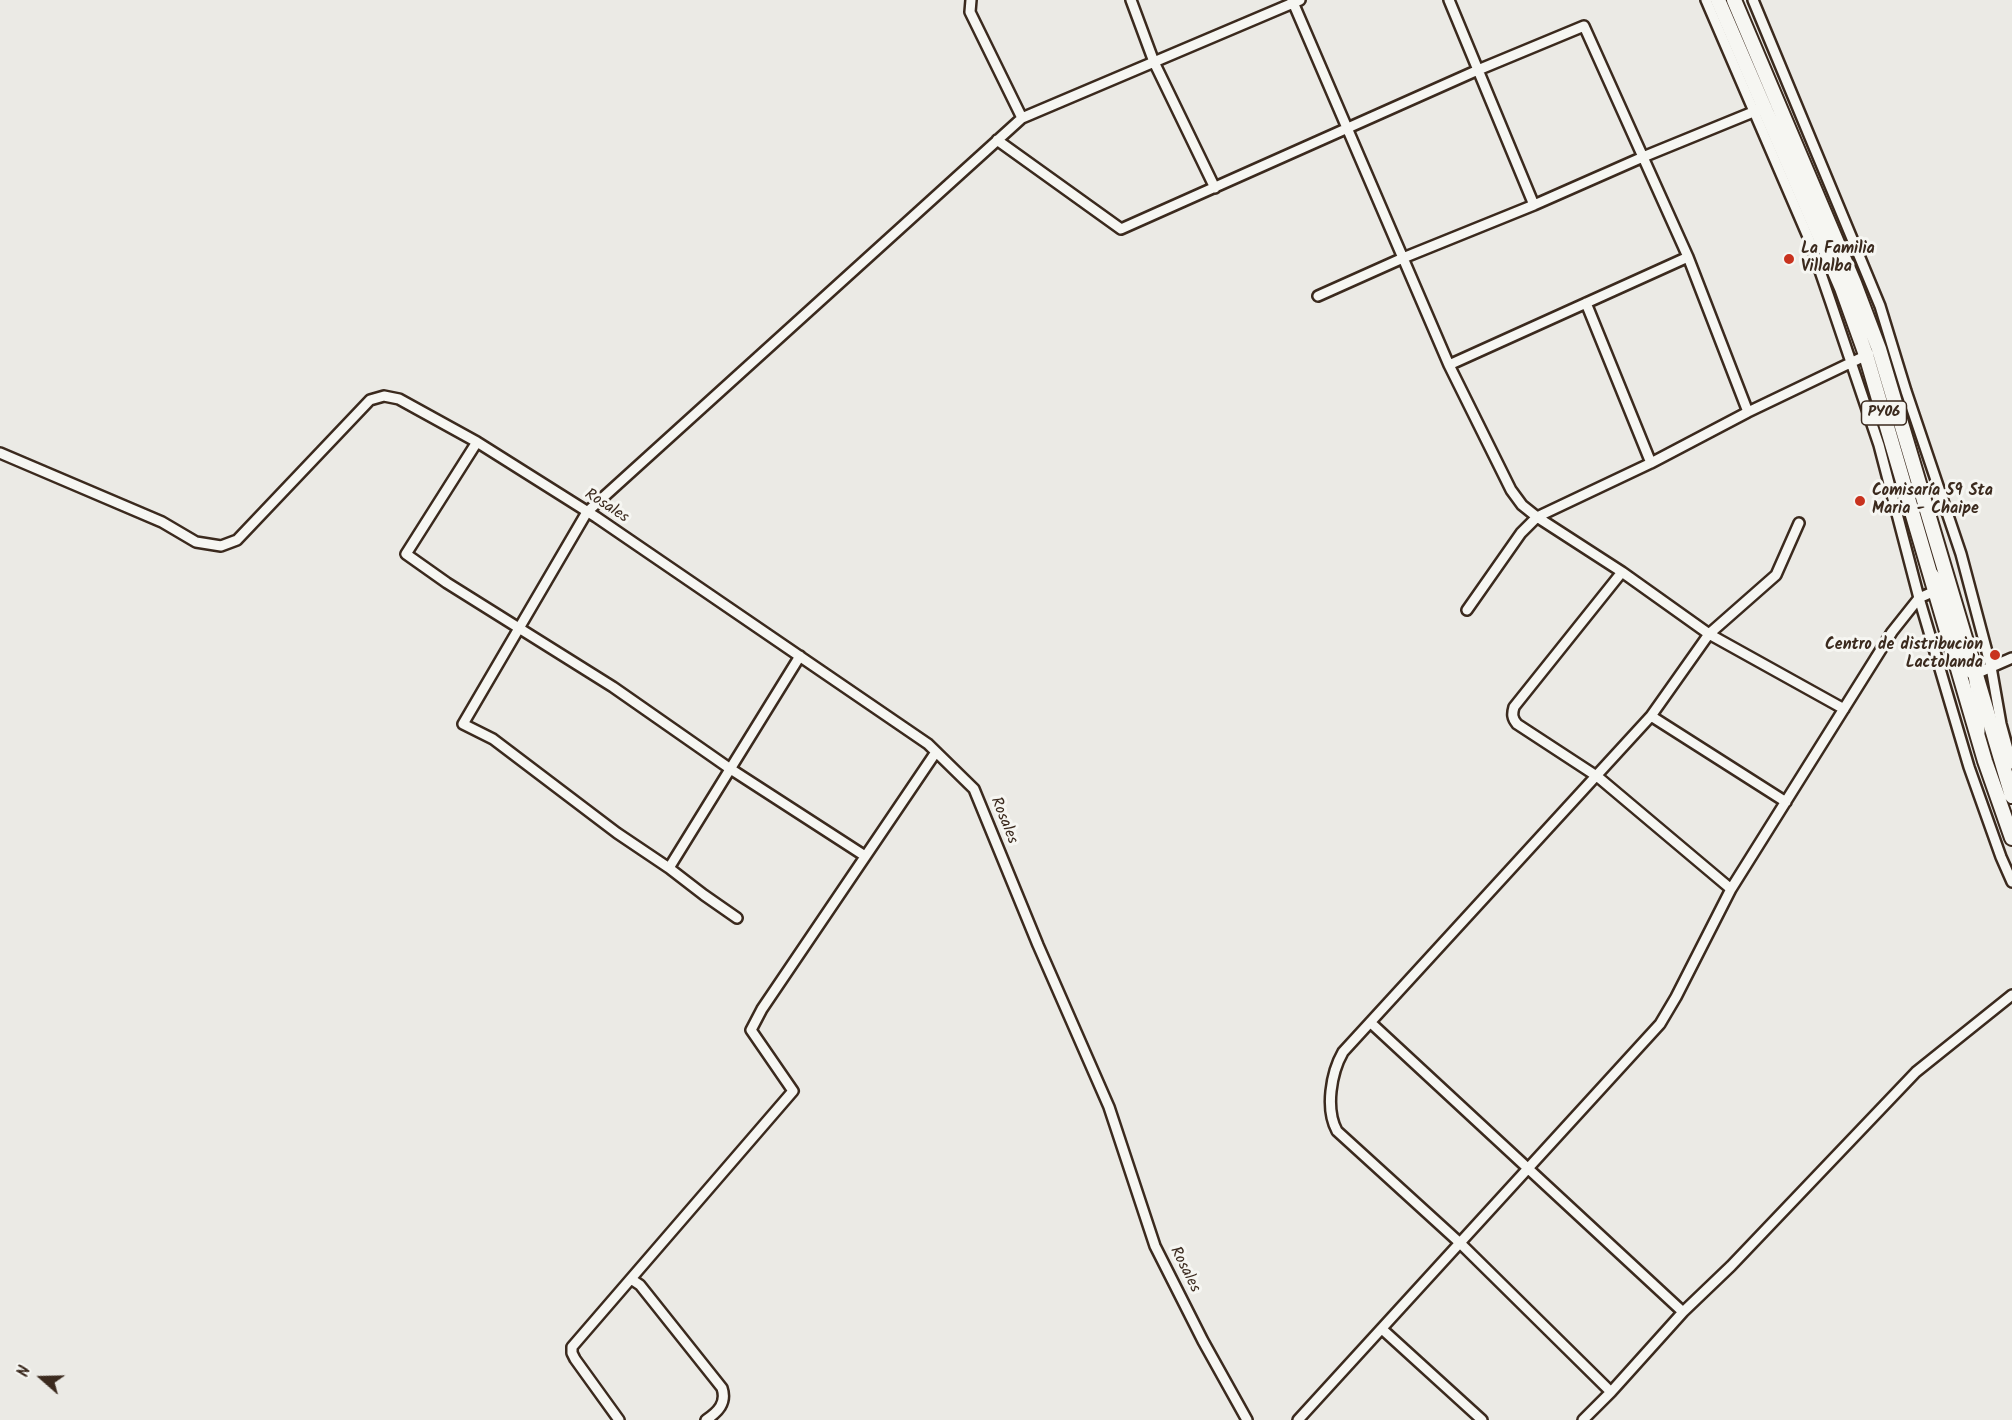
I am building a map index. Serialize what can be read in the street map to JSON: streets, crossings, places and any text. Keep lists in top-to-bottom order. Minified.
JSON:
{"streets":{"highway":["PY06"],"street":["Rosales"]},"places":["La Familia Villalba","Comisaría 59 Sta Maria - Chaipe","Centro de distribucion Lactolanda"],"north":"left"}
